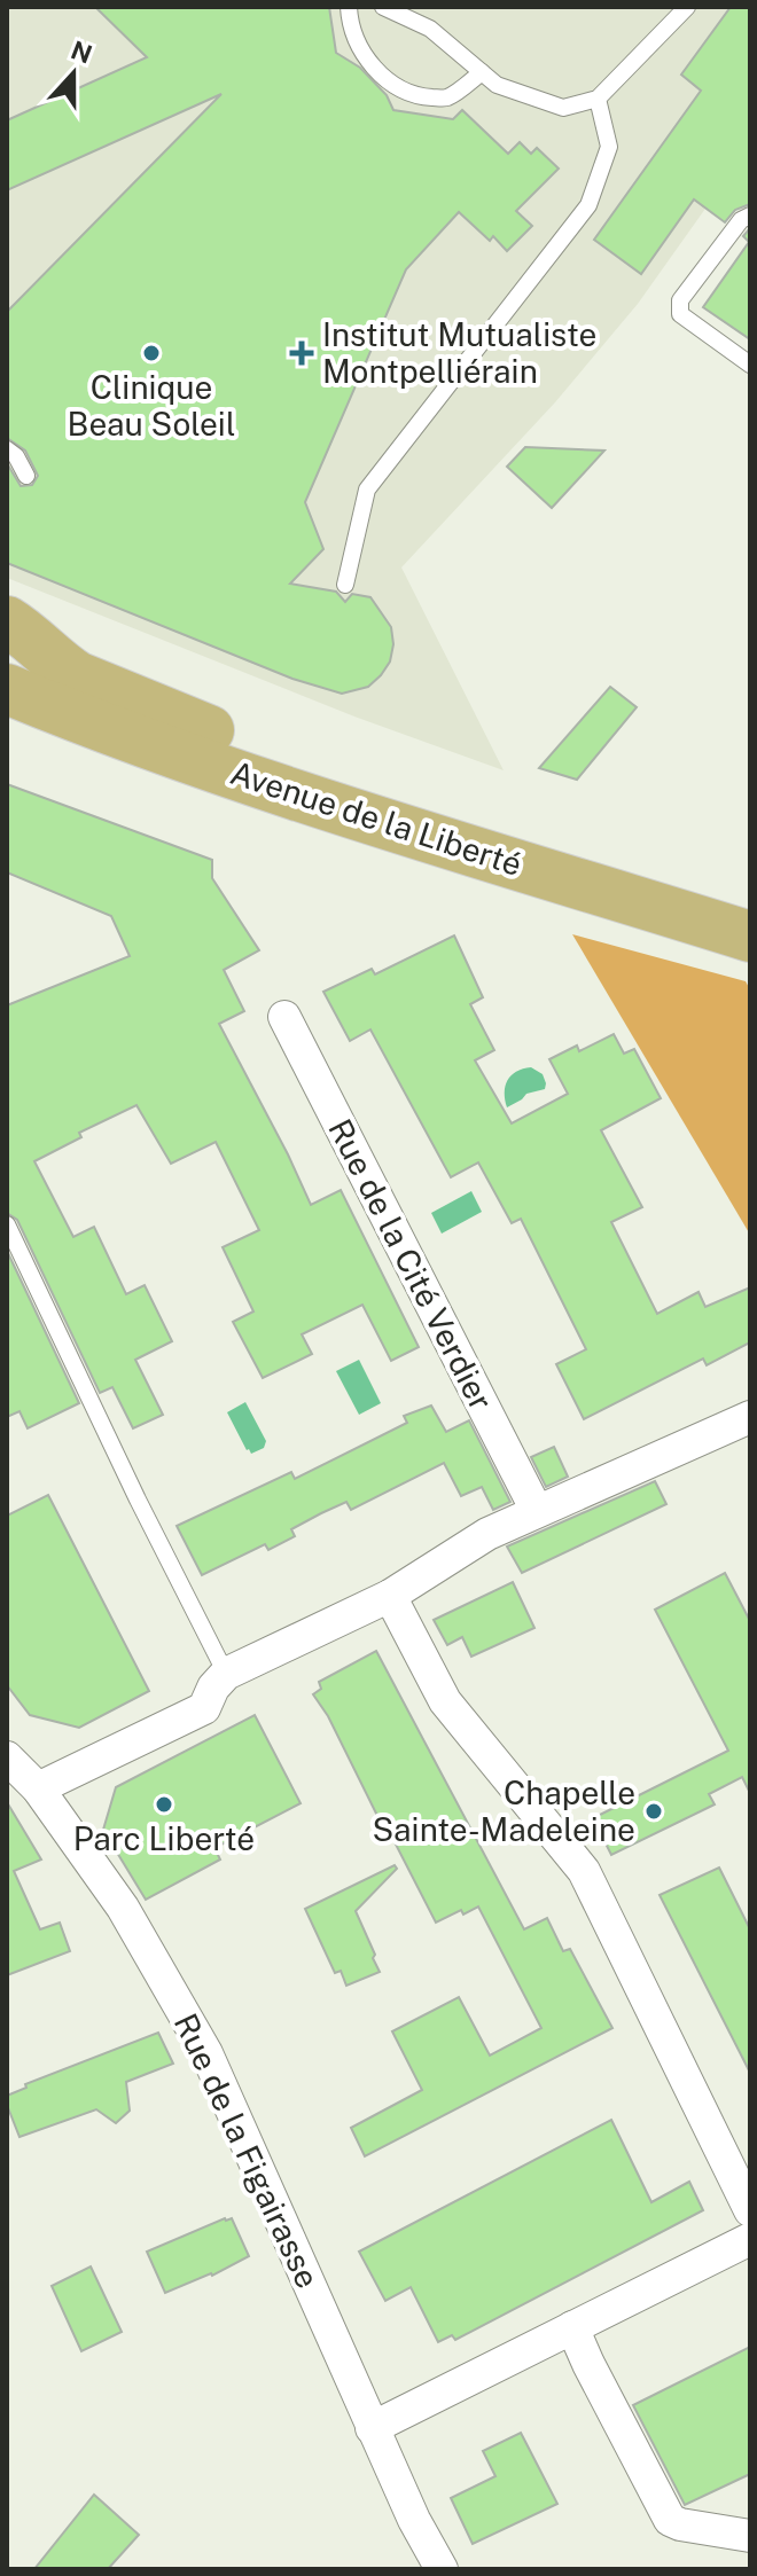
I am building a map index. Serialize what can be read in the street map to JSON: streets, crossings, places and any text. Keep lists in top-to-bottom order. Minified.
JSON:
{"streets":{"main road":["Avenue de la Liberté"],"street":["Rue de la Cité Verdier","Rue de la Figairasse"]},"places":{"other":["Clinique Beau Soleil","Parc Liberté","Chapelle Sainte-Madeleine"],"health":["Institut Mutualiste Montpelliérain"]},"north":"top"}
